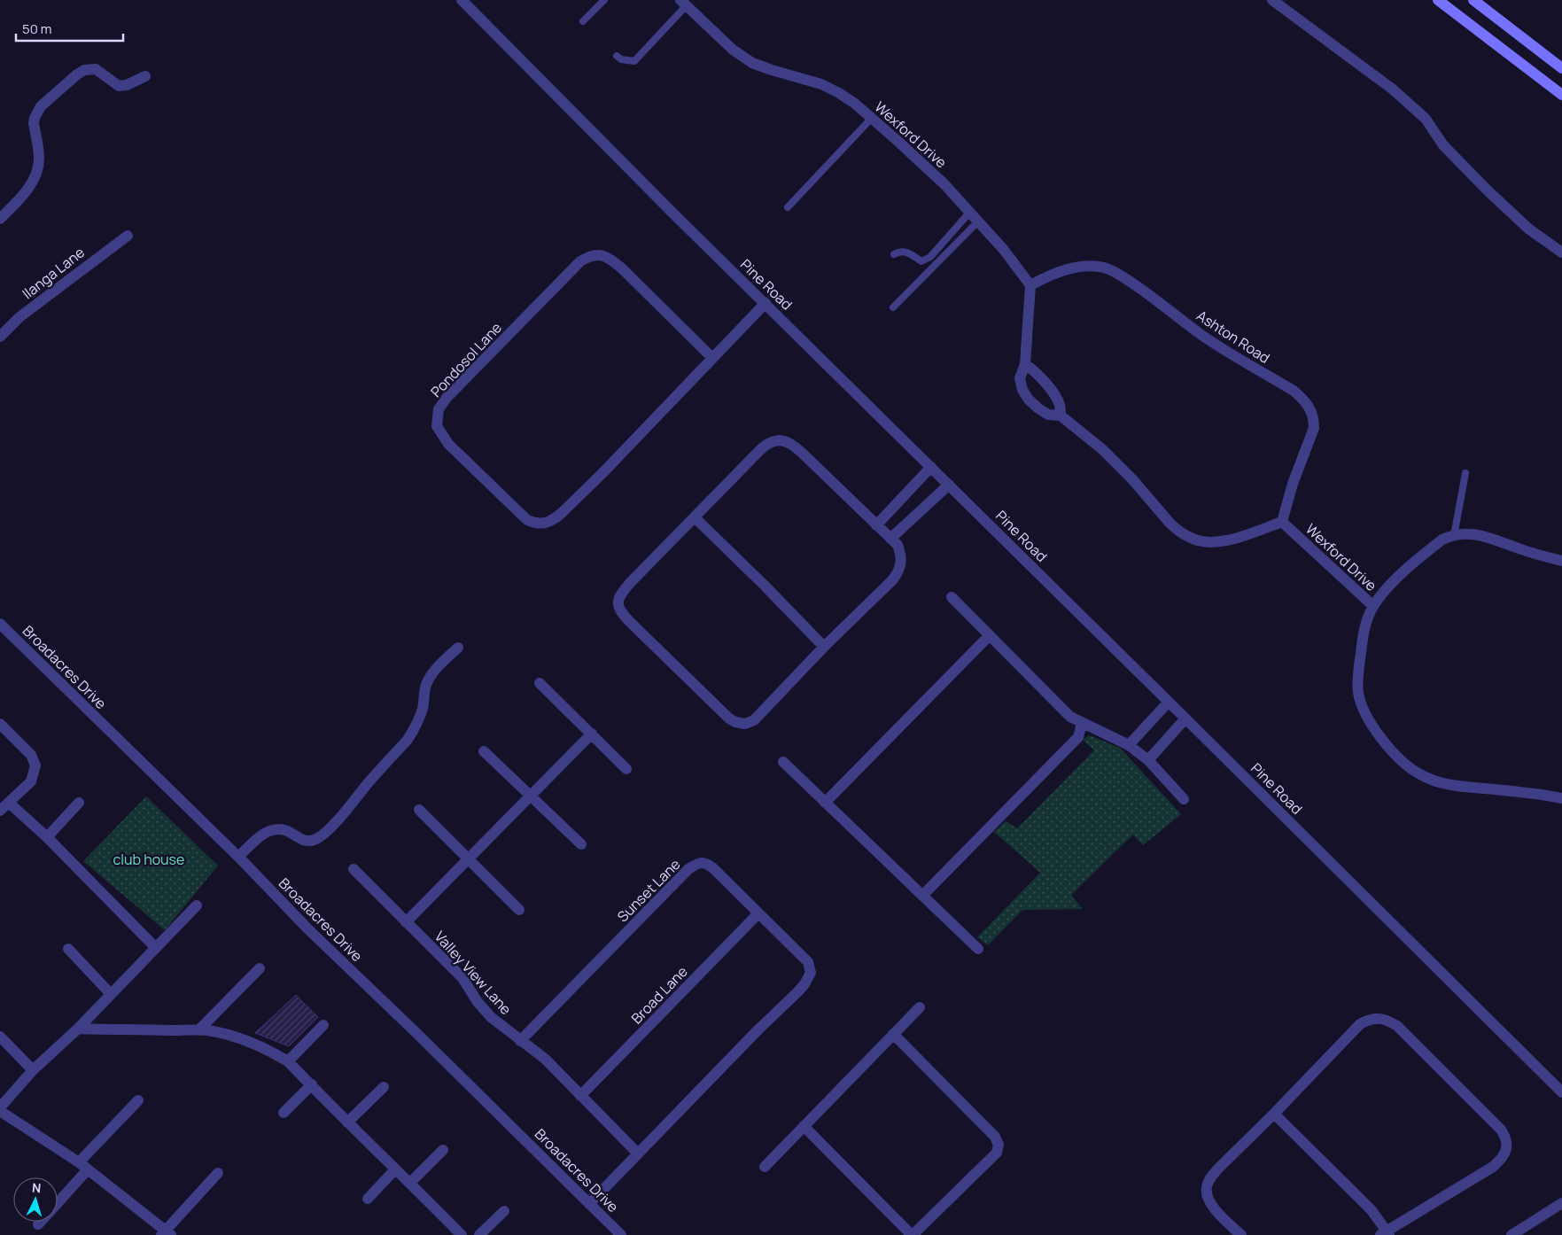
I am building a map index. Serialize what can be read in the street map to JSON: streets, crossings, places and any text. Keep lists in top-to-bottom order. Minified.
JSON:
{"streets":{"street":["Wexford Drive","Ilanga Lane","Pine Road","Ashton Road","Pondosol Lane","Broadacres Drive","Sunset Lane","Valley View Lane","Broad Lane"]},"crossings":[["Wexford Drive","Ashton Road"],["Pine Road","Pondosol Lane"],["Broadacres Drive","Sunset Lane"],["Sunset Lane","Valley View Lane"],["Sunset Lane","Broad Lane"]],"parks":["club house"],"scale_bar":"50 m","north":"top"}
